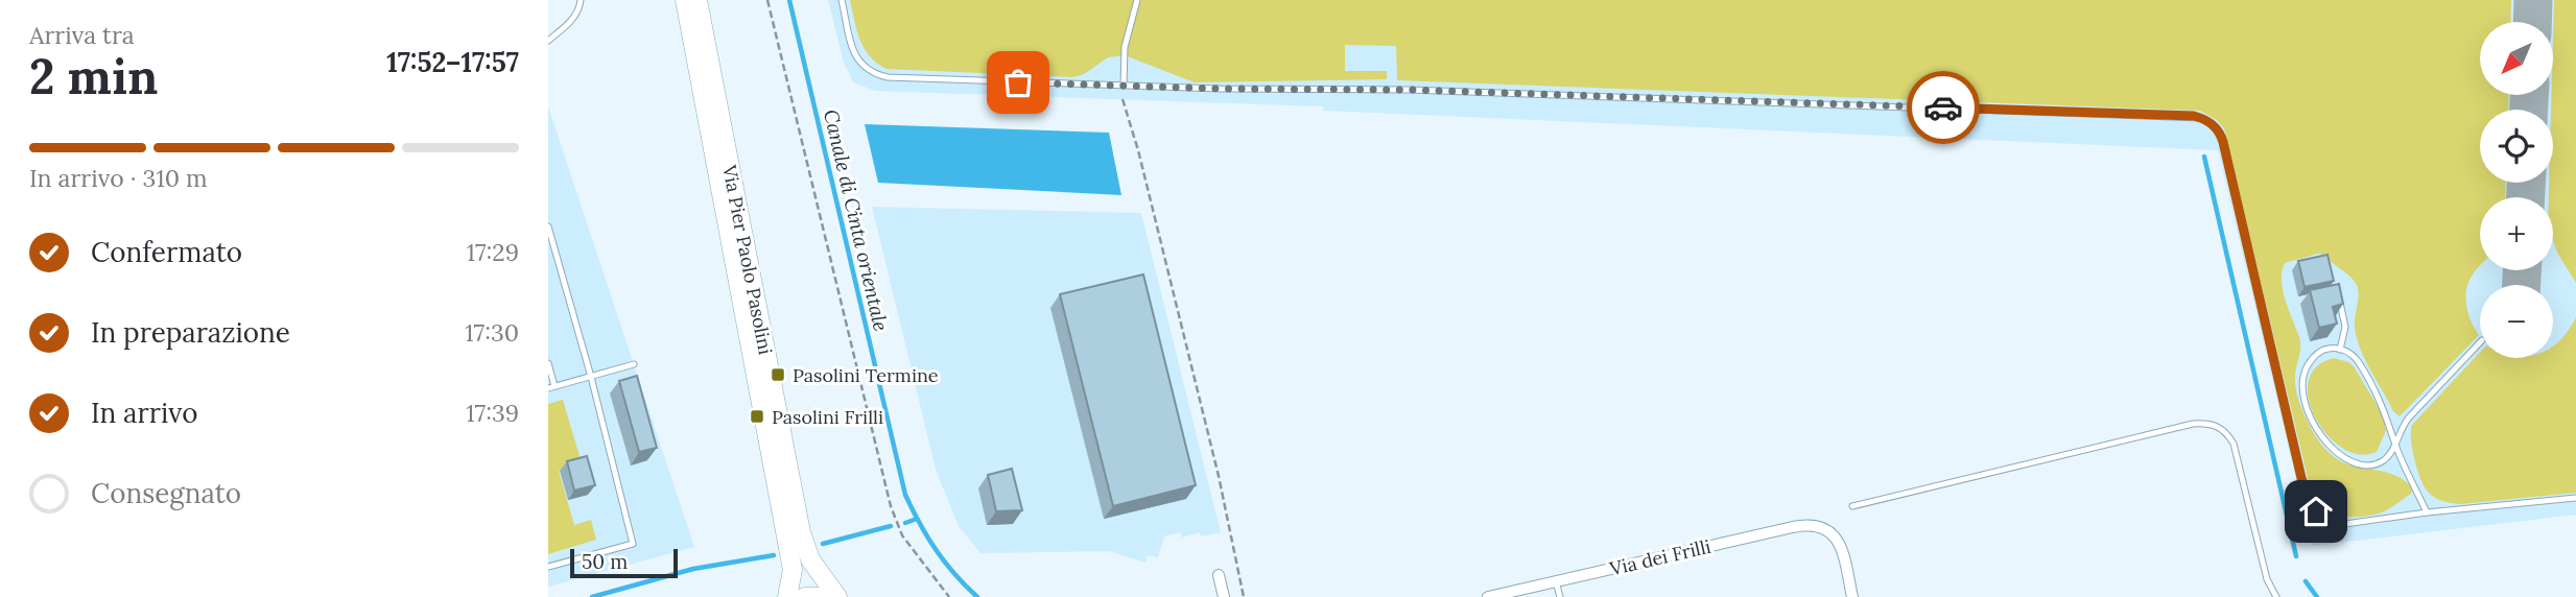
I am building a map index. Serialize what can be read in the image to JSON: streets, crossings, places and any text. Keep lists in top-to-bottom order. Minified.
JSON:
{"streets":{"main road":["Via Pier Paolo Pasolini"],"street":["Via dei Frilli"]},"water":["Canale di Cinta orientale"],"places":{"transit":["Pasolini Termine","Pasolini Frilli"]},"scale_bar":"50 m","north":"bottom left","page":{"heading":["2 min","Arriva tra","17:52–17:57"],"map_buttons":["+","−"],"bar":"In arrivo · 310 m","list":[["Confermato","17:29"],["In preparazione","17:30"],["In arrivo","17:39"],"Consegnato"],"scale":"50 m"}}
